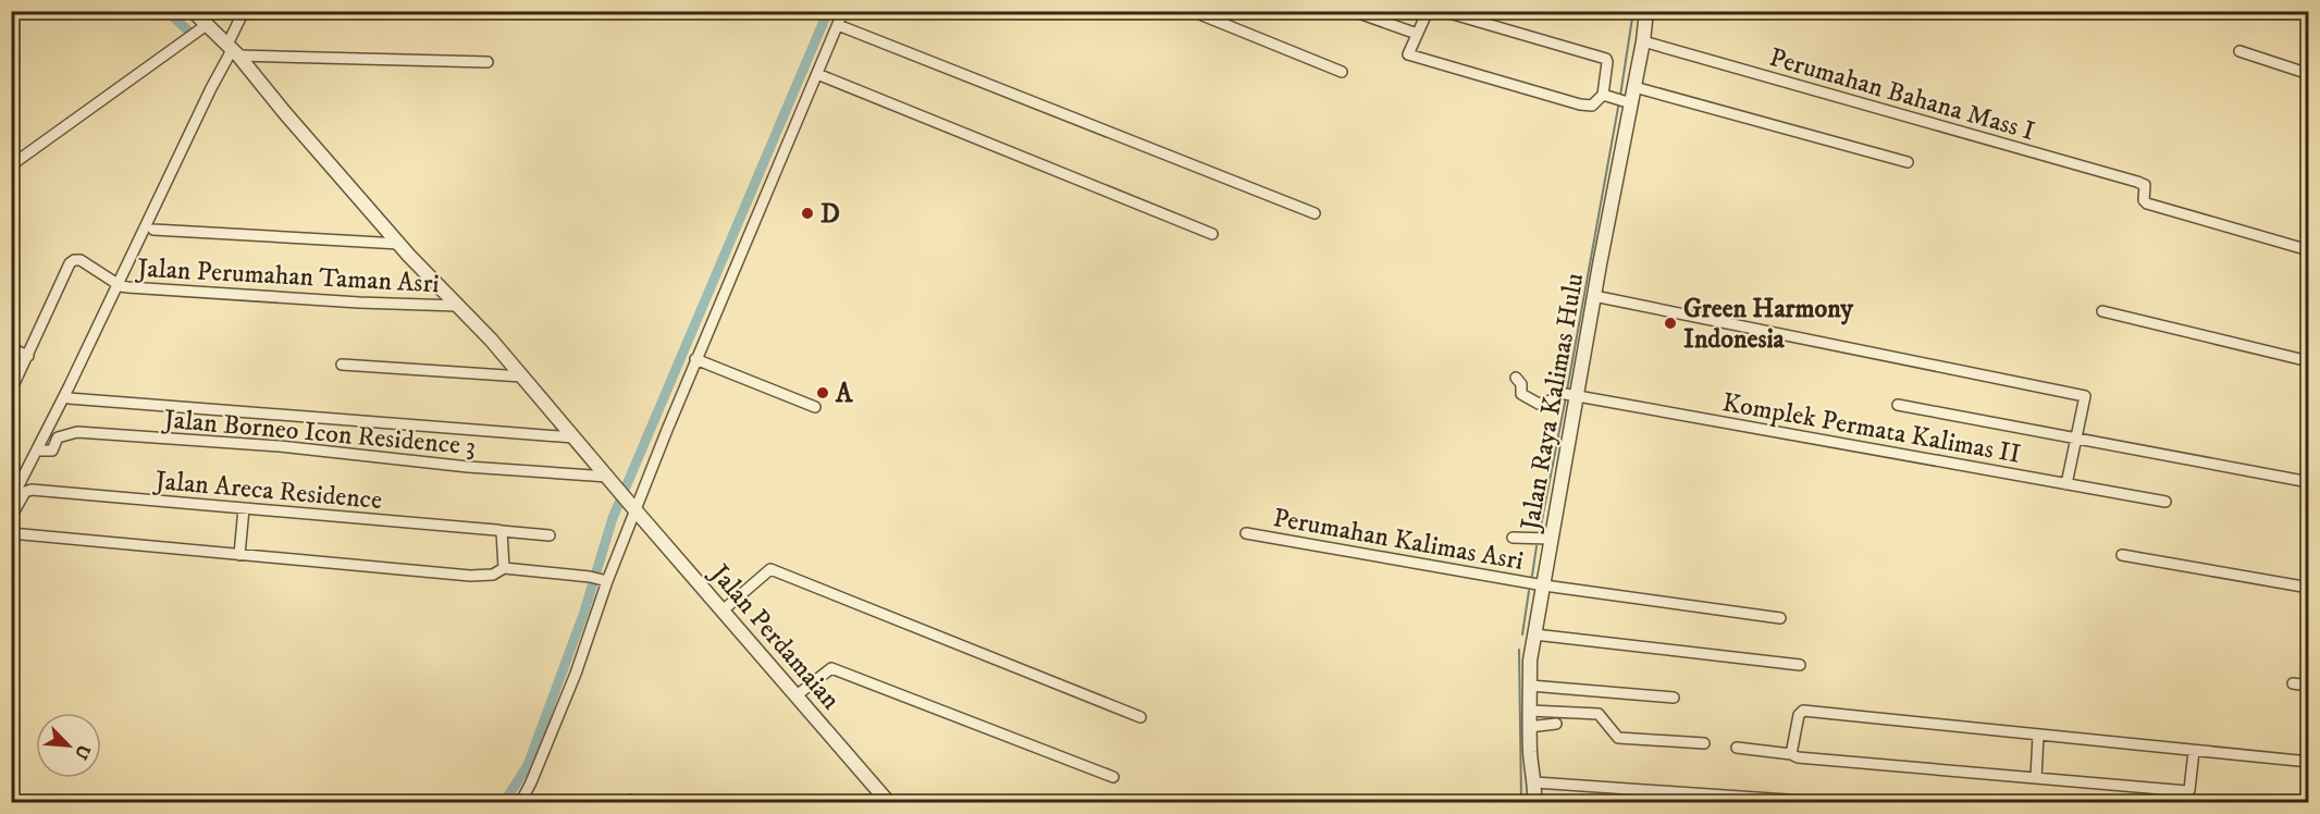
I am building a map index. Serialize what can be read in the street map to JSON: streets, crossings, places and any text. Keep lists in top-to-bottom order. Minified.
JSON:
{"streets":{"street":["Perumahan Bahana Mass I","Jalan Perumahan Taman Asri","Jalan Raya Kalimas Hulu","Komplek Permata Kalimas II","Jalan Borneo Icon Residence 3","Jalan Areca Residence","Perumahan Kalimas Asri","Jalan Perdamaian"]},"crossings":[["Perumahan Bahana Mass I","Jalan Raya Kalimas Hulu"],["Jalan Perumahan Taman Asri","Jalan Perdamaian"],["Jalan Raya Kalimas Hulu","Komplek Permata Kalimas II"],["Jalan Raya Kalimas Hulu","Perumahan Kalimas Asri"],["Jalan Borneo Icon Residence 3","Jalan Perdamaian"]],"places":["D","Green Harmony Indonesia","A"],"north":"bottom right"}
